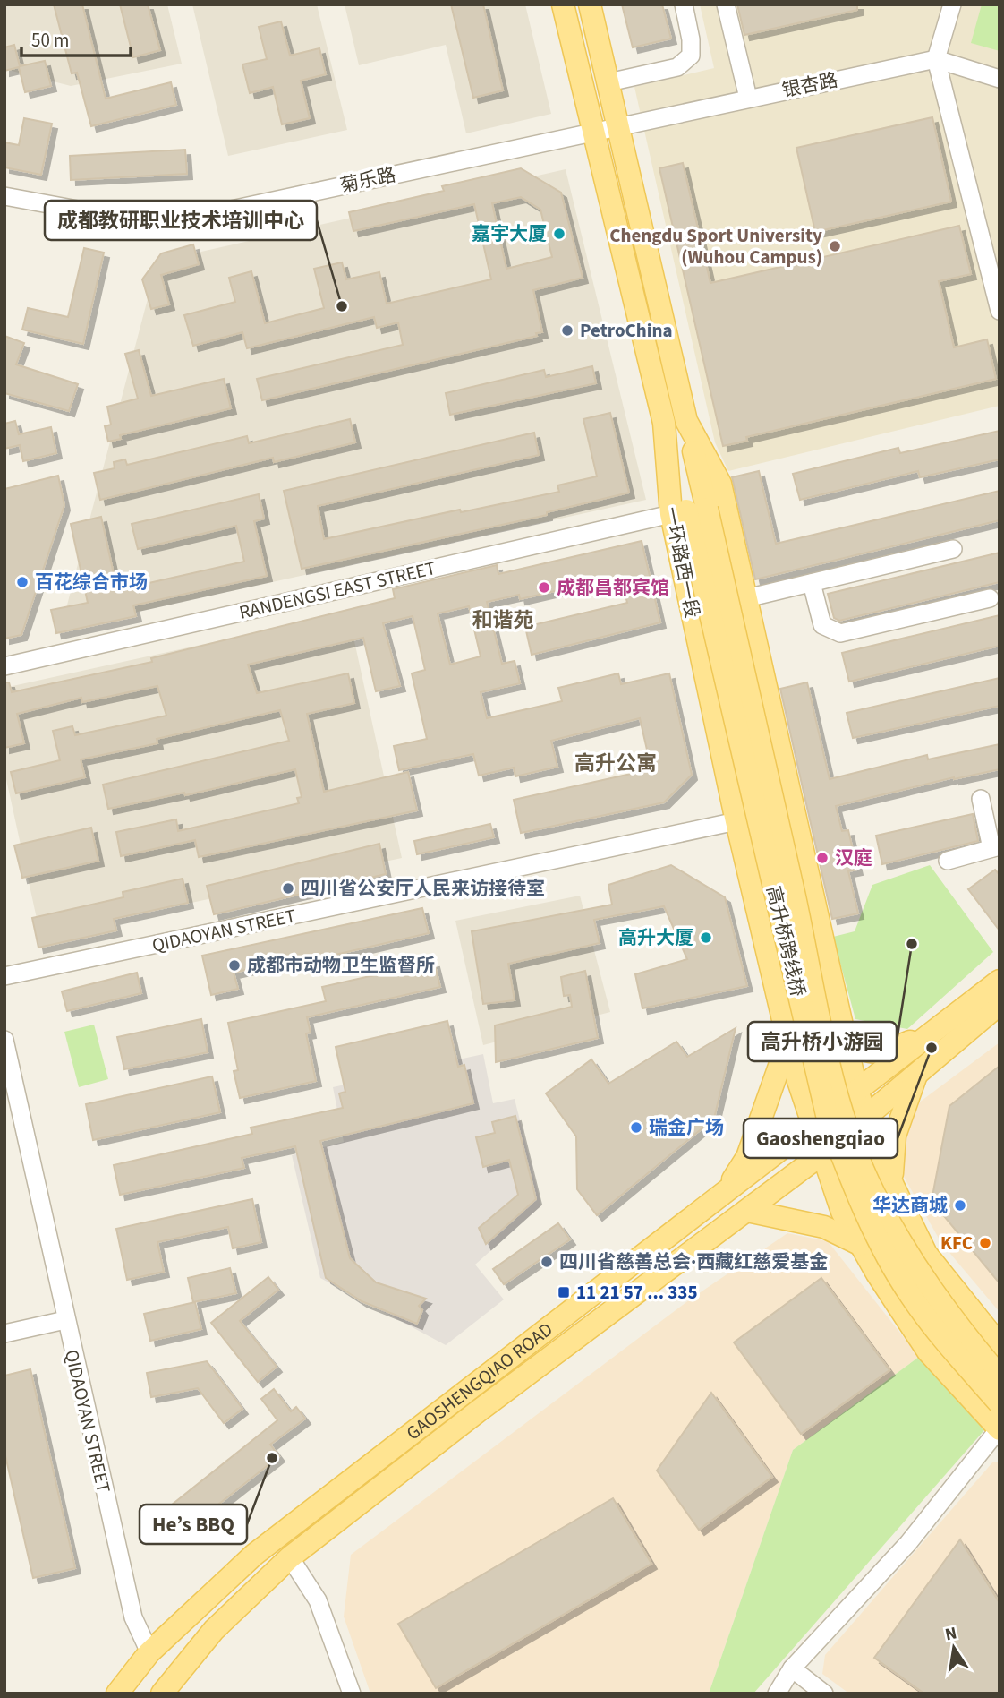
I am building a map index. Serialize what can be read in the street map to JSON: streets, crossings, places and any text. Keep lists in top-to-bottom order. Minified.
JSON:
{"streets":{"main road":["一环路西一段","高升桥跨线桥","GAOSHENGQIAO ROAD"],"street":["银杏路","菊乐路","RANDENGSI EAST STREET","QIDAOYAN STREET"]},"crossings":[["银杏路","菊乐路"],["一环路西一段","RANDENGSI EAST STREET"],["一环路西一段","QIDAOYAN STREET"],["一环路西一段","高升桥跨线桥"],["一环路西一段","GAOSHENGQIAO ROAD"],["RANDENGSI EAST STREET","高升桥跨线桥"],["QIDAOYAN STREET","GAOSHENGQIAO ROAD"]],"districts":["和谐苑","高升公寓"],"places":{"other":["嘉宇大厦","Chengdu Sport University (Wuhou Campus)","成都教研职业技术培训中心","PetroChina","百花综合市场","成都昌都宾馆","汉庭","四川省公安厅人民来访接待室","高升大厦","高升桥小游园","成都市动物卫生监督所","Gaoshengqiao","瑞金广场","华达商城","KFC","四川省慈善总会·西藏红慈爱基金","He’s BBQ"],"transit":["11 21 57 ... 335"]},"scale_bar":"50 m","north":"top"}
